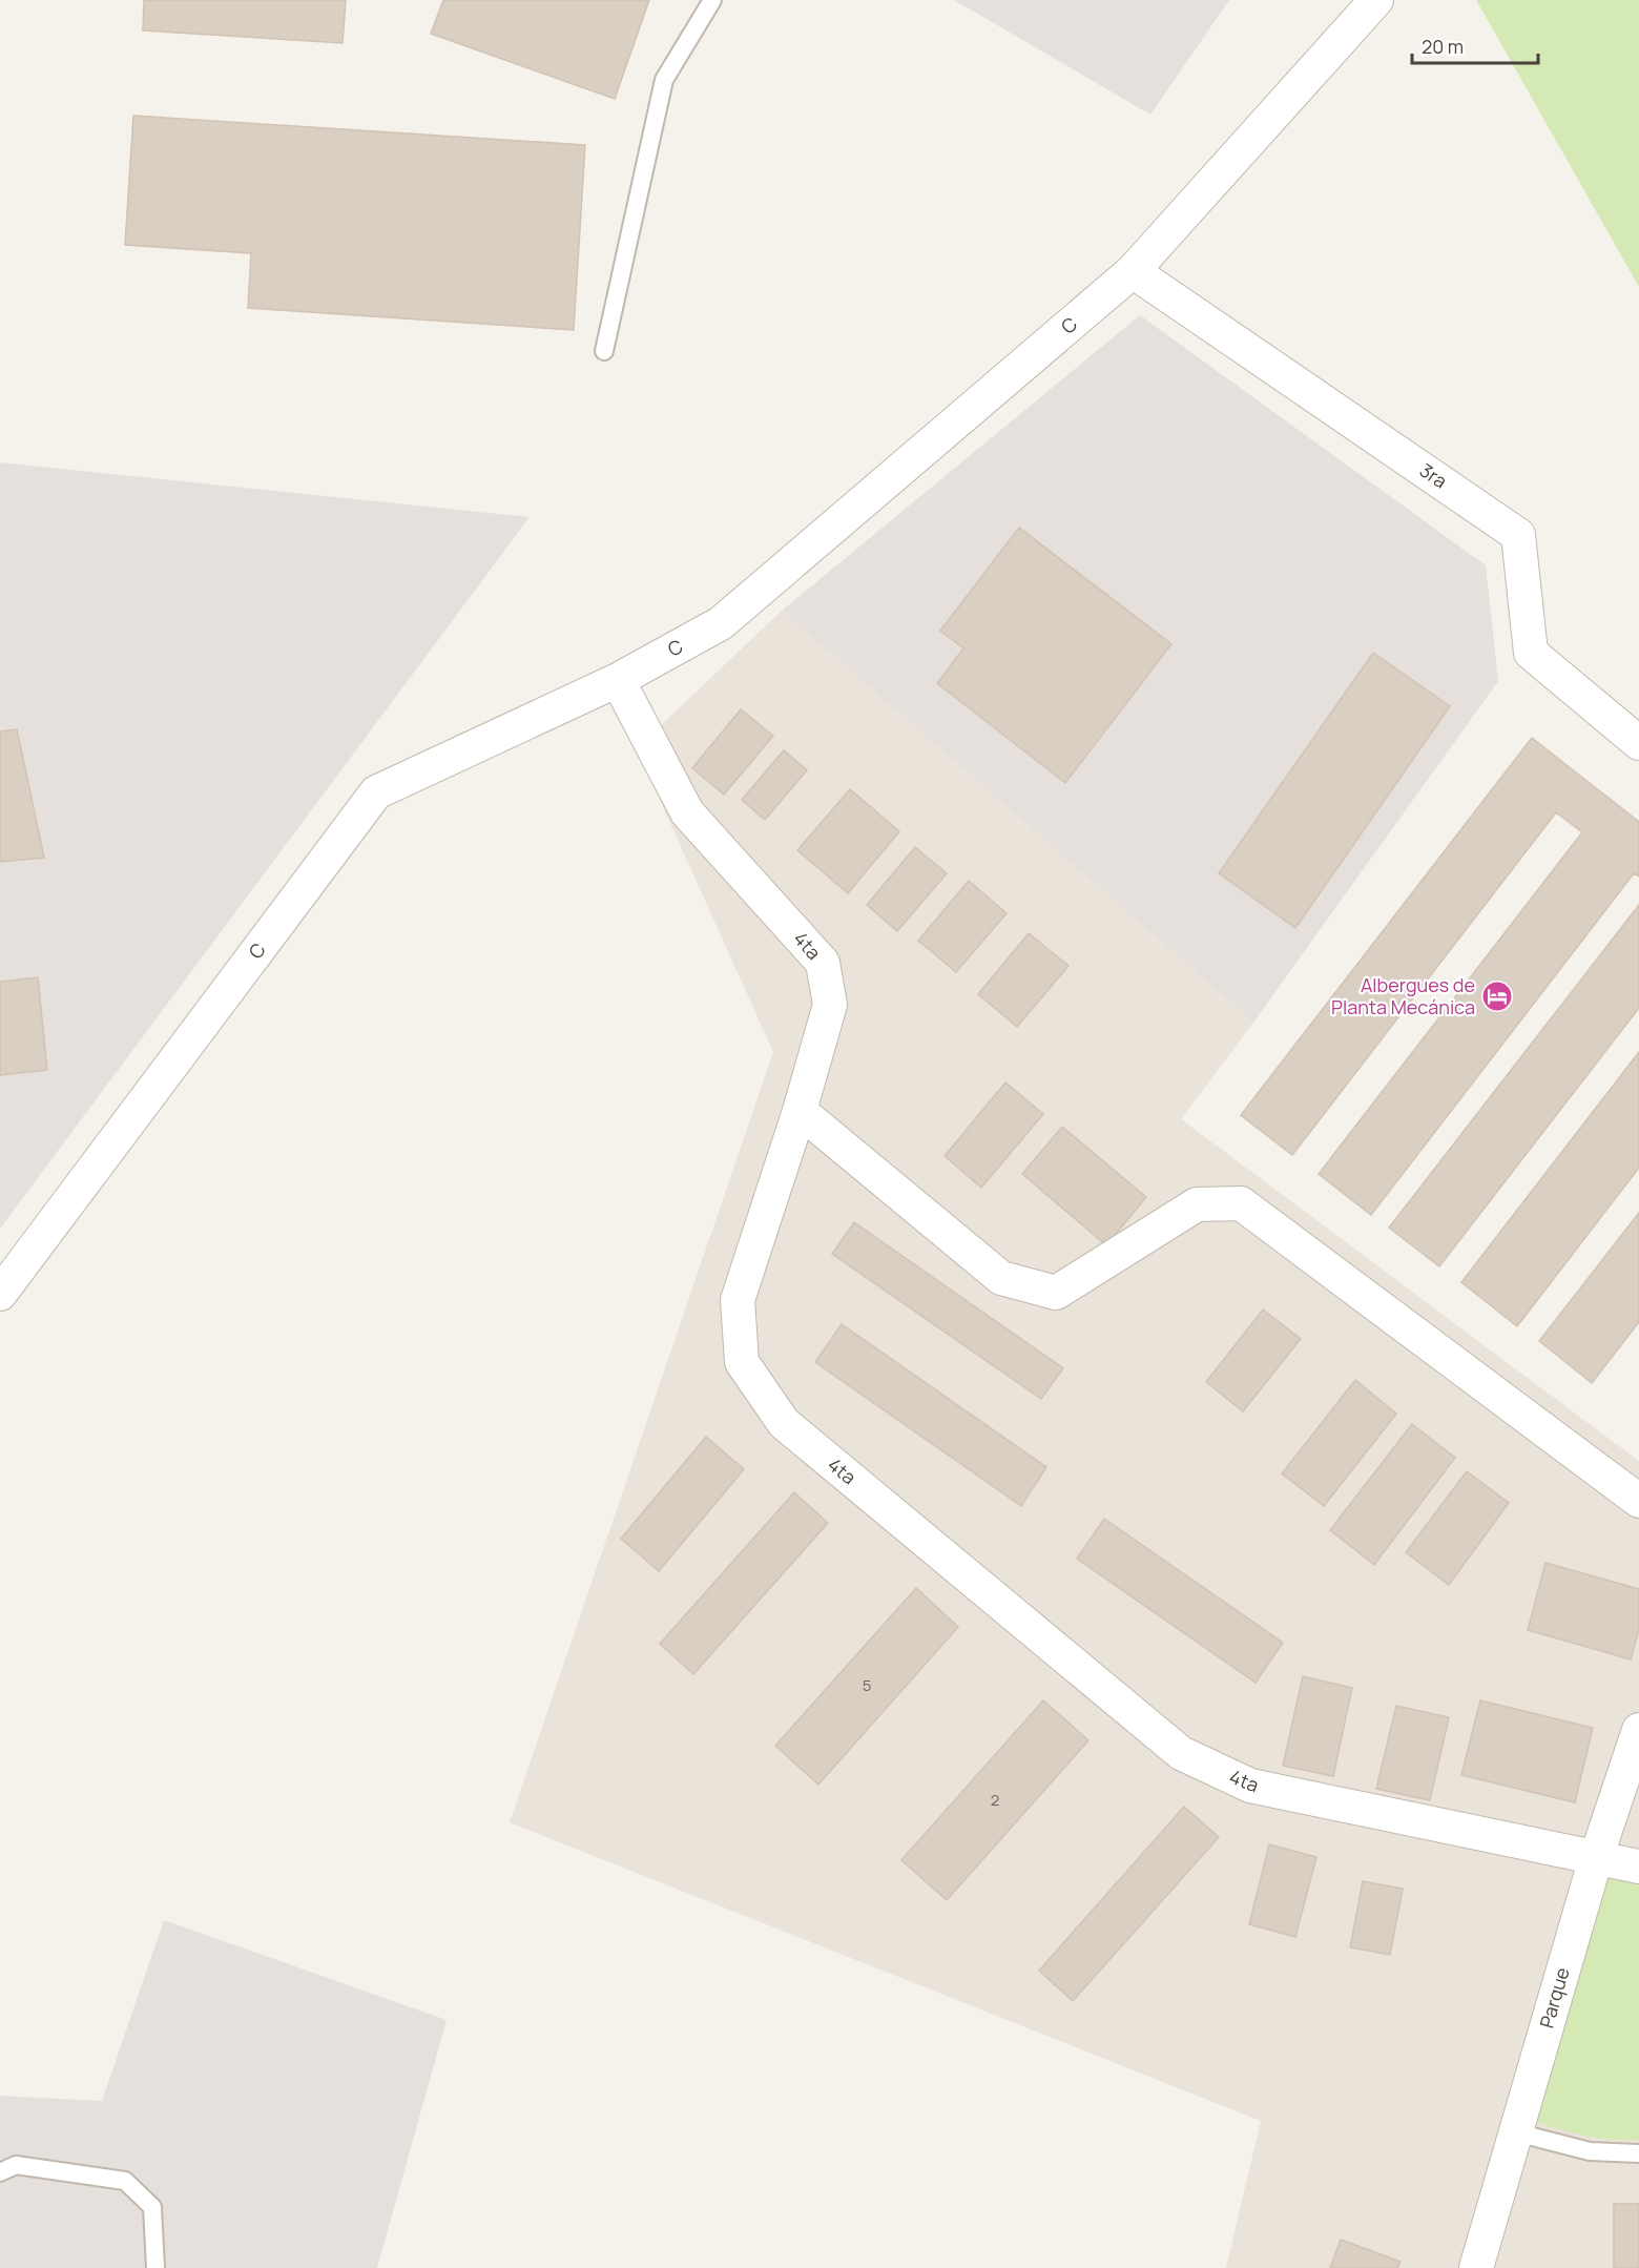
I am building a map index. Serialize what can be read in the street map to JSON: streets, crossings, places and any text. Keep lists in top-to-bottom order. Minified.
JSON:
{"streets":{"street":["C","3ra","4ta","Parque"]},"crossings":[["C","3ra"],["C","4ta"],["4ta","Parque"]],"places":{"hotel":["Albergues de Planta Mecánica"]},"house_numbers":["5","2"],"scale_bar":"20 m"}
